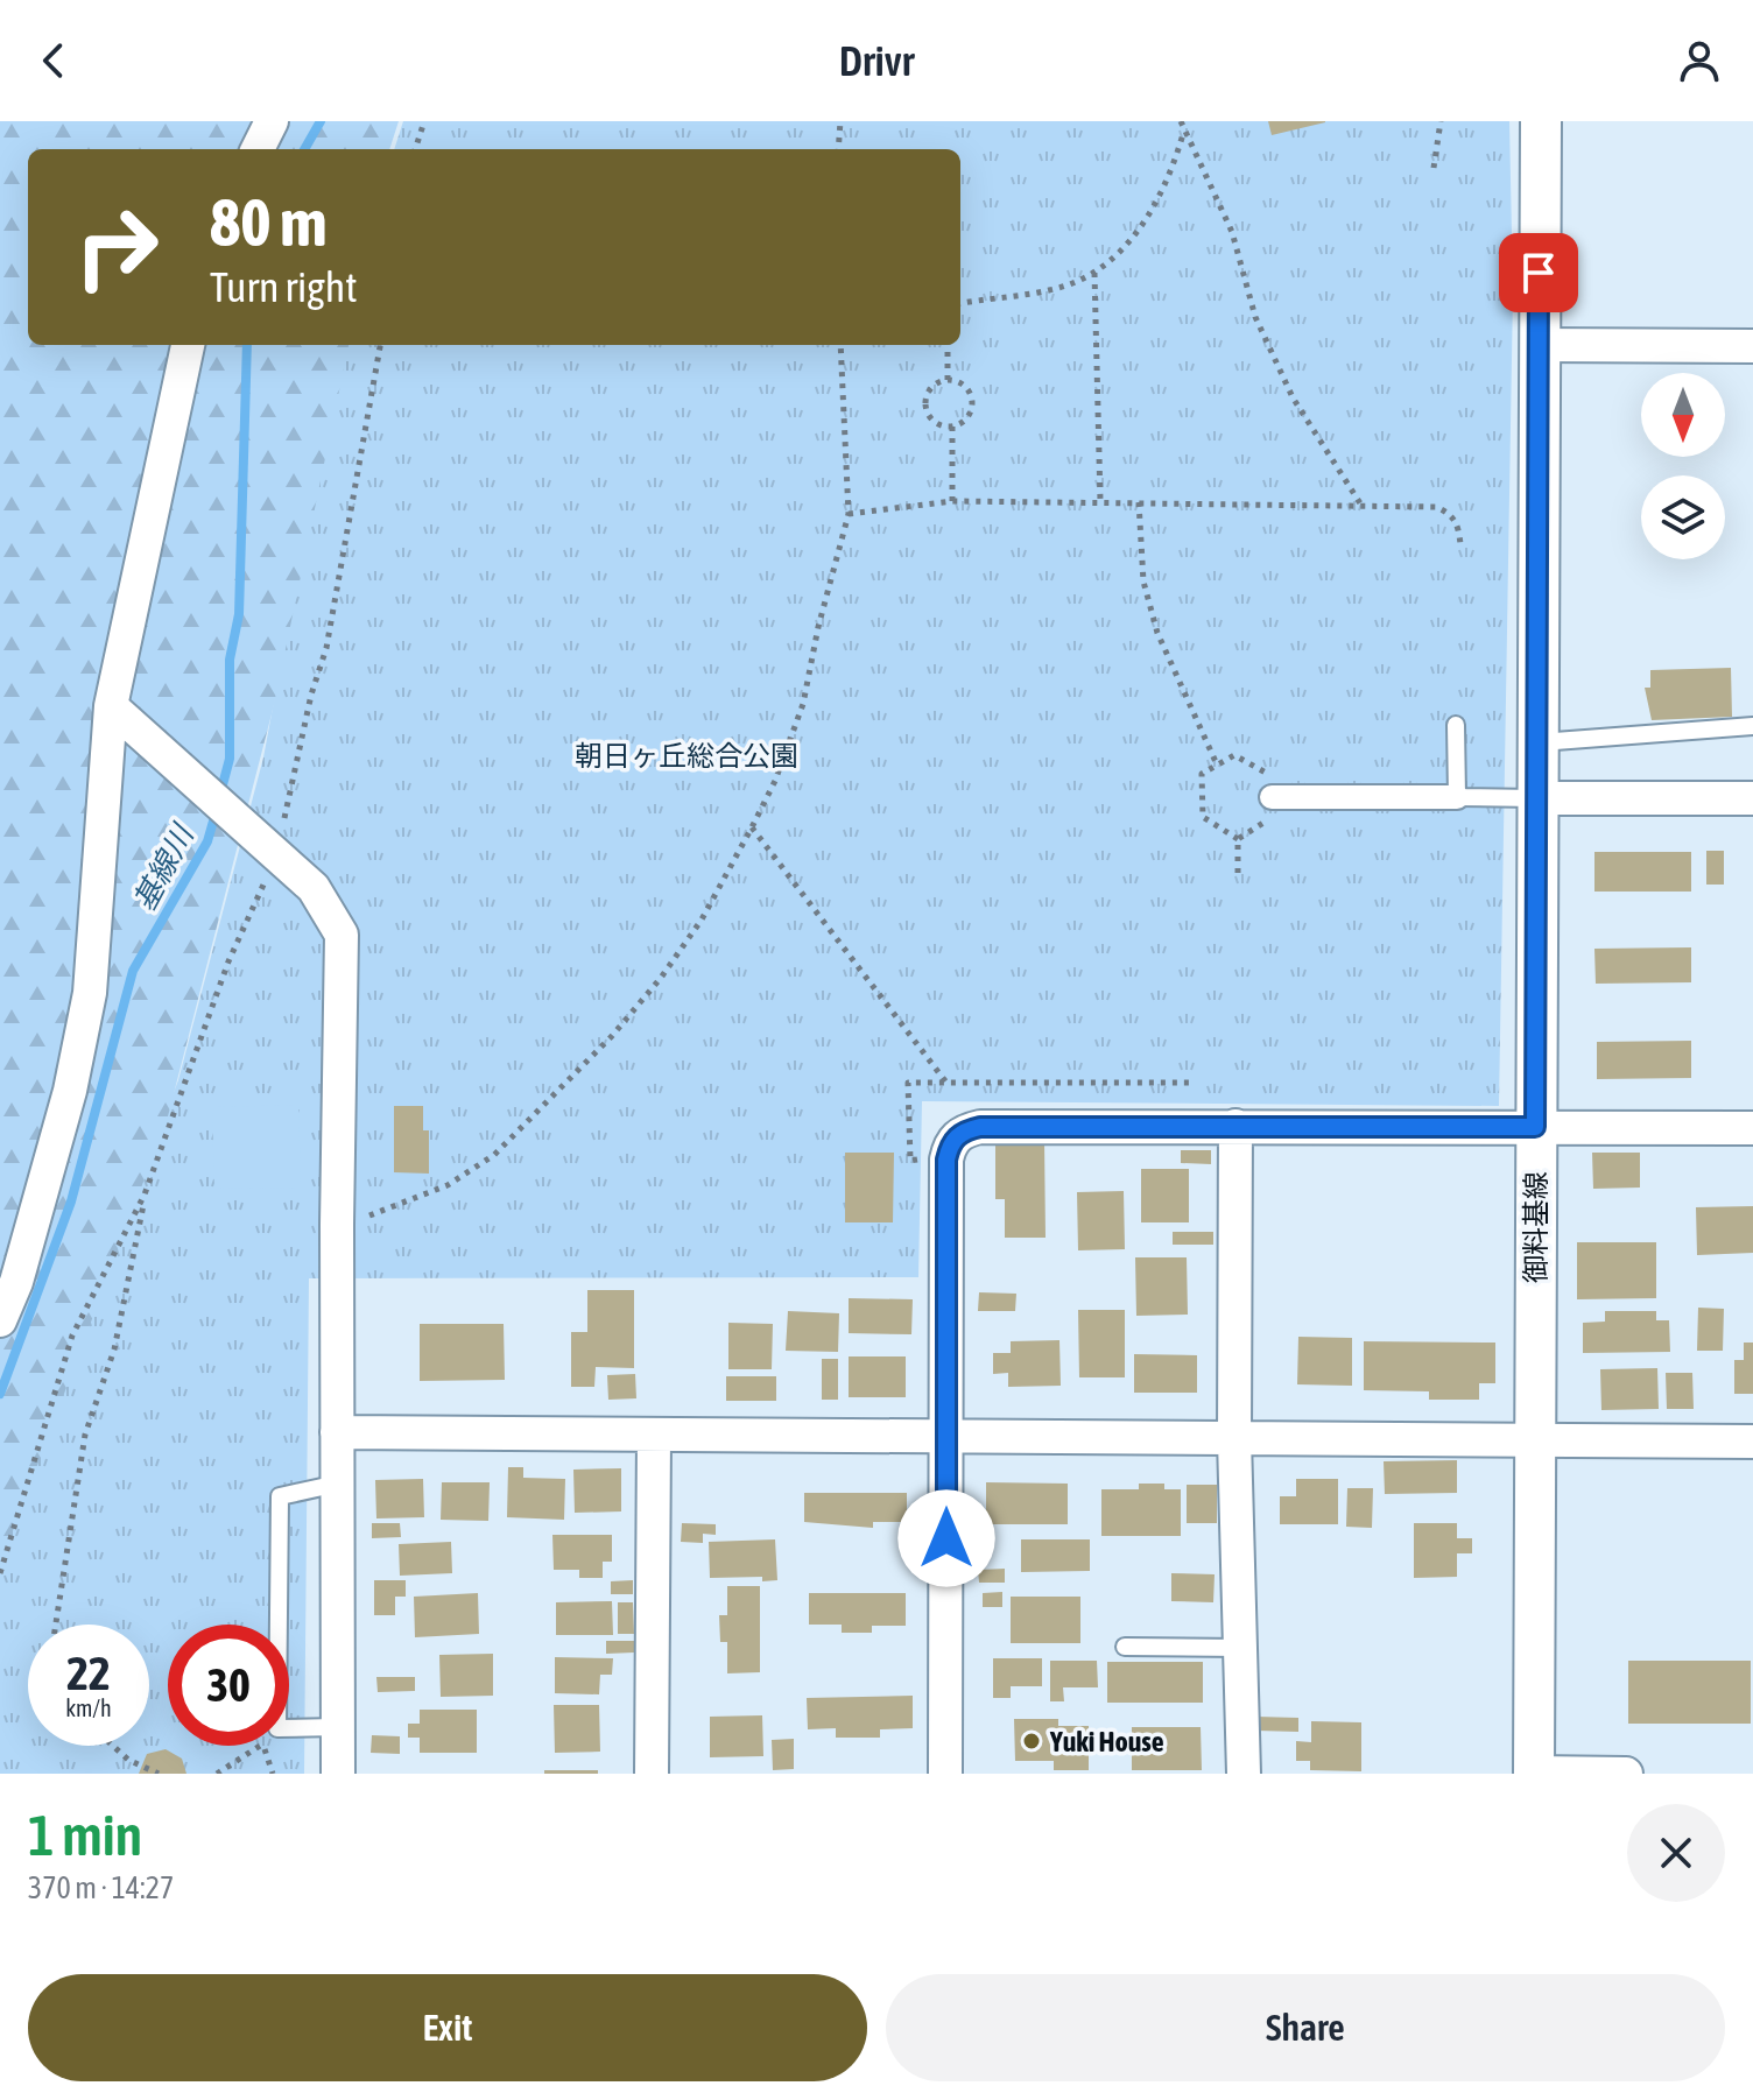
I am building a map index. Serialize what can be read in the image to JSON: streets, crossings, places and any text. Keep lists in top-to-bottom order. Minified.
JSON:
{"streets":{"street":["御料基線"]},"water":["基線川"],"parks":["朝日ヶ丘総合公園"],"places":["Yuki House"],"north":"bottom","page":{"header":"Drivr","turn":["80 m","Turn right"],"speed":"22 km/h","limit":"30","heading":["1 min","370 m · 14:27"],"buttons":["Exit","Share"]}}
